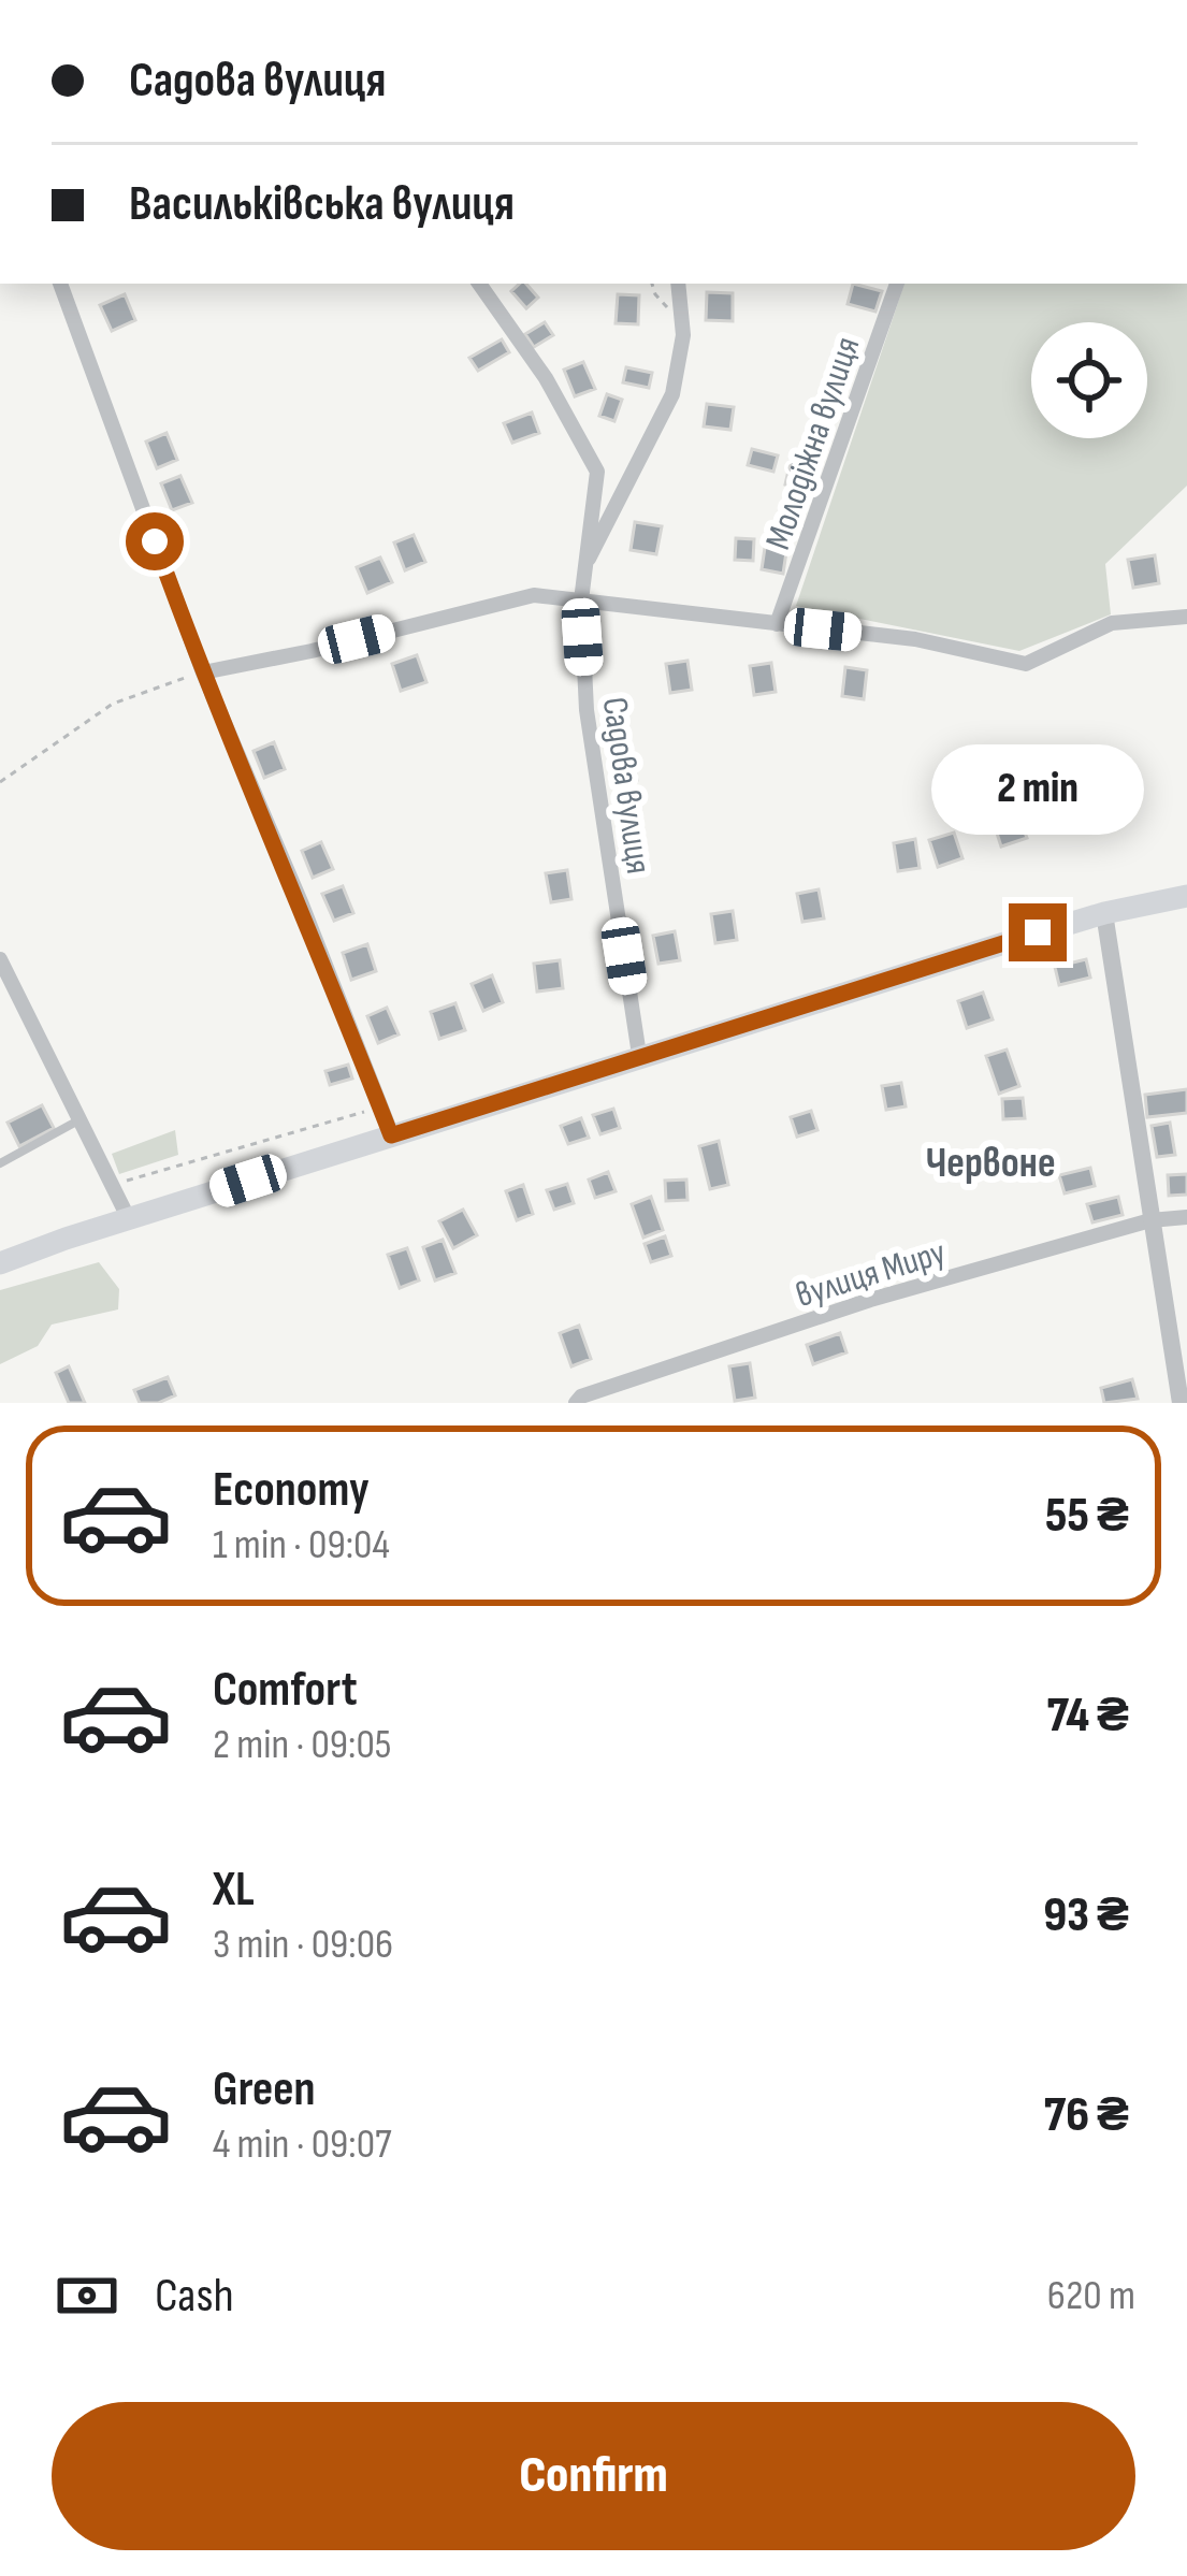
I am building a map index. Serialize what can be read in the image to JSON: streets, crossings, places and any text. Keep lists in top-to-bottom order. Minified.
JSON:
{"streets":{"street":["Молодіжна вулиця","Садова вулиця","вулиця Миру"]},"districts":["Червоне"],"page":{"banner":["Садова вулиця","Васильківська вулиця"],"bubble":"2 min","list":[{"name":"Economy","note":"1 min · 09:04","value":"55 ₴"},{"name":"Comfort","note":"2 min · 09:05","value":"74 ₴"},{"name":"XL","note":"3 min · 09:06","value":"93 ₴"},{"name":"Green","note":"4 min · 09:07","value":"76 ₴"}],"pay":["Cash","620 m"],"buttons":"Confirm"}}
